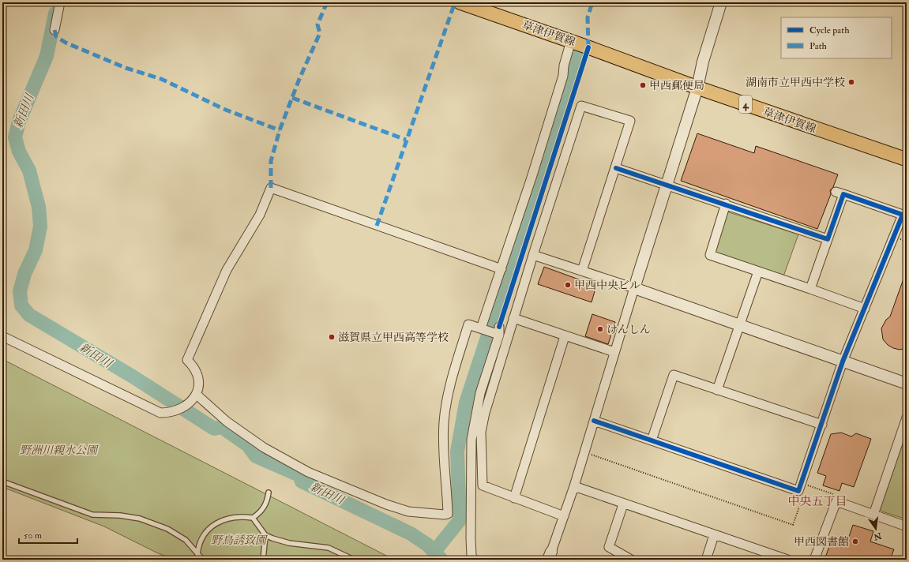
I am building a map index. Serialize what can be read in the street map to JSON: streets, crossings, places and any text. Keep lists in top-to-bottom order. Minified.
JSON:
{"streets":{"main road":["草津伊賀線","4"]},"districts":["中央五丁目"],"water":["新田川"],"parks":["野洲川親水公園","野鳥誘致園"],"places":["湖南市立甲西中学校","甲西郵便局","甲西中央ビル","けんしん","滋賀県立甲西高等学校","甲西図書館"],"legend":["Cycle path","Path"],"scale_bar":"50 m","north":"bottom"}
